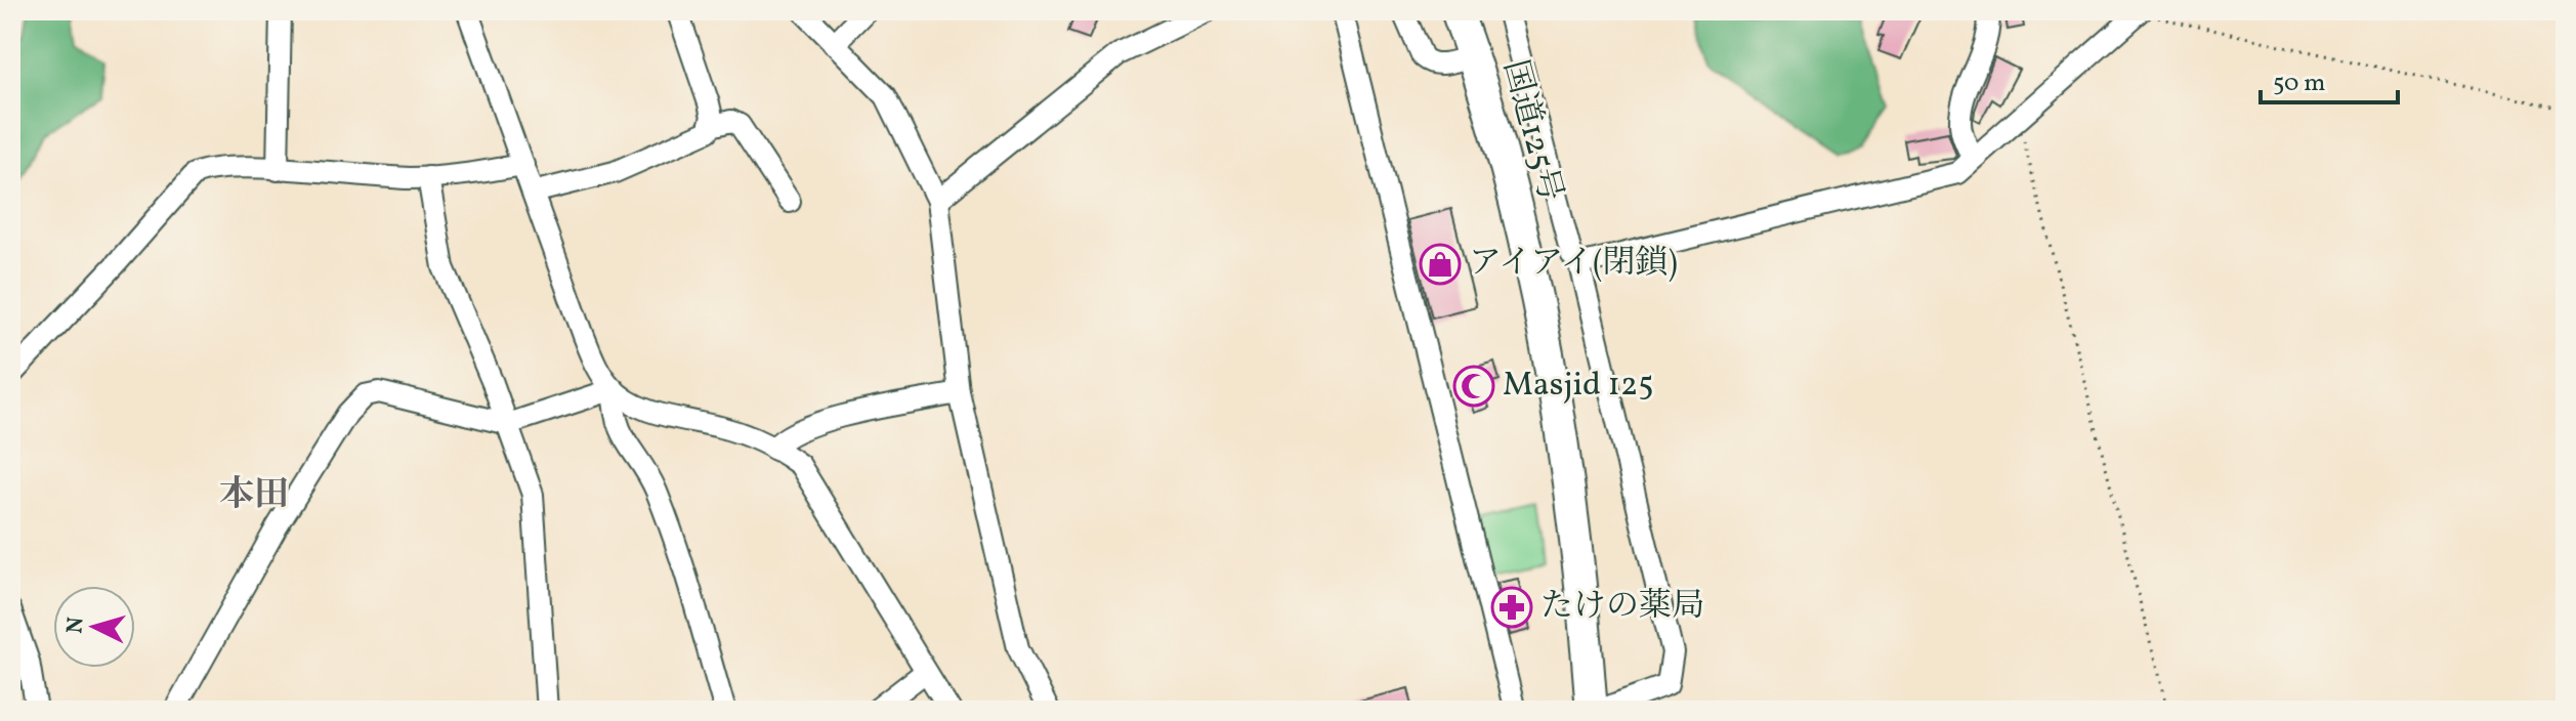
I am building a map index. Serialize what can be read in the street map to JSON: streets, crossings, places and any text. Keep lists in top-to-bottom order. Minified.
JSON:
{"streets":{"highway":["国道125号"]},"districts":["本田"],"places":{"shop":["アイアイ(閉鎖)"],"mosque":["Masjid 125"],"pharmacy":["たけの薬局"]},"scale_bar":"50 m","north":"left"}
